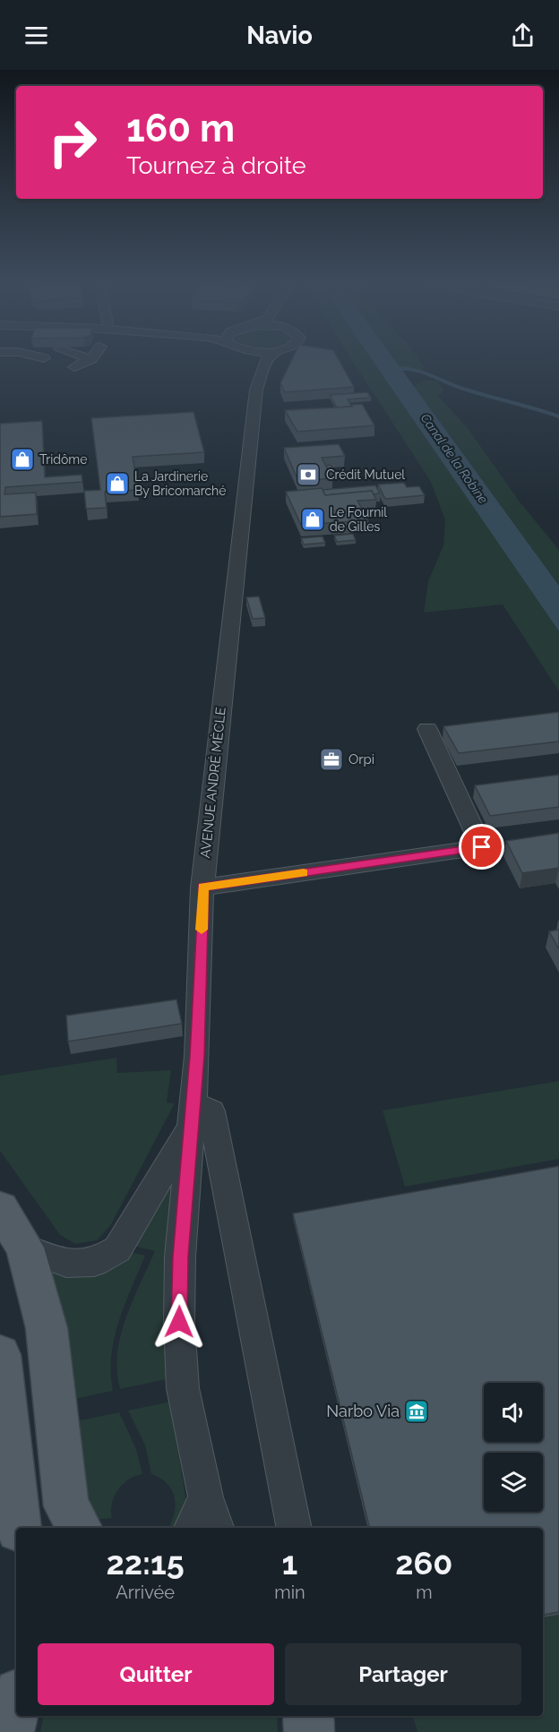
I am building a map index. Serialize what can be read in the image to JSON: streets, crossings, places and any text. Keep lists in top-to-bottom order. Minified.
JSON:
{"streets":{"street":["AVENUE ANDRÉ MÈCLE"]},"water":["Canal de la Robine"],"places":{"shop":["Tridôme","La Jardinerie By Bricomarché","Le Fournil de Gilles"],"bank":["Crédit Mutuel"],"office":["Orpi"],"museum":["Narbo Via"]},"page":{"header":"Navio","turn":["160 m","Tournez à droite"],"eta":["22:15","Arrivée","1","min","260","m"],"buttons":["Quitter","Partager"]}}
